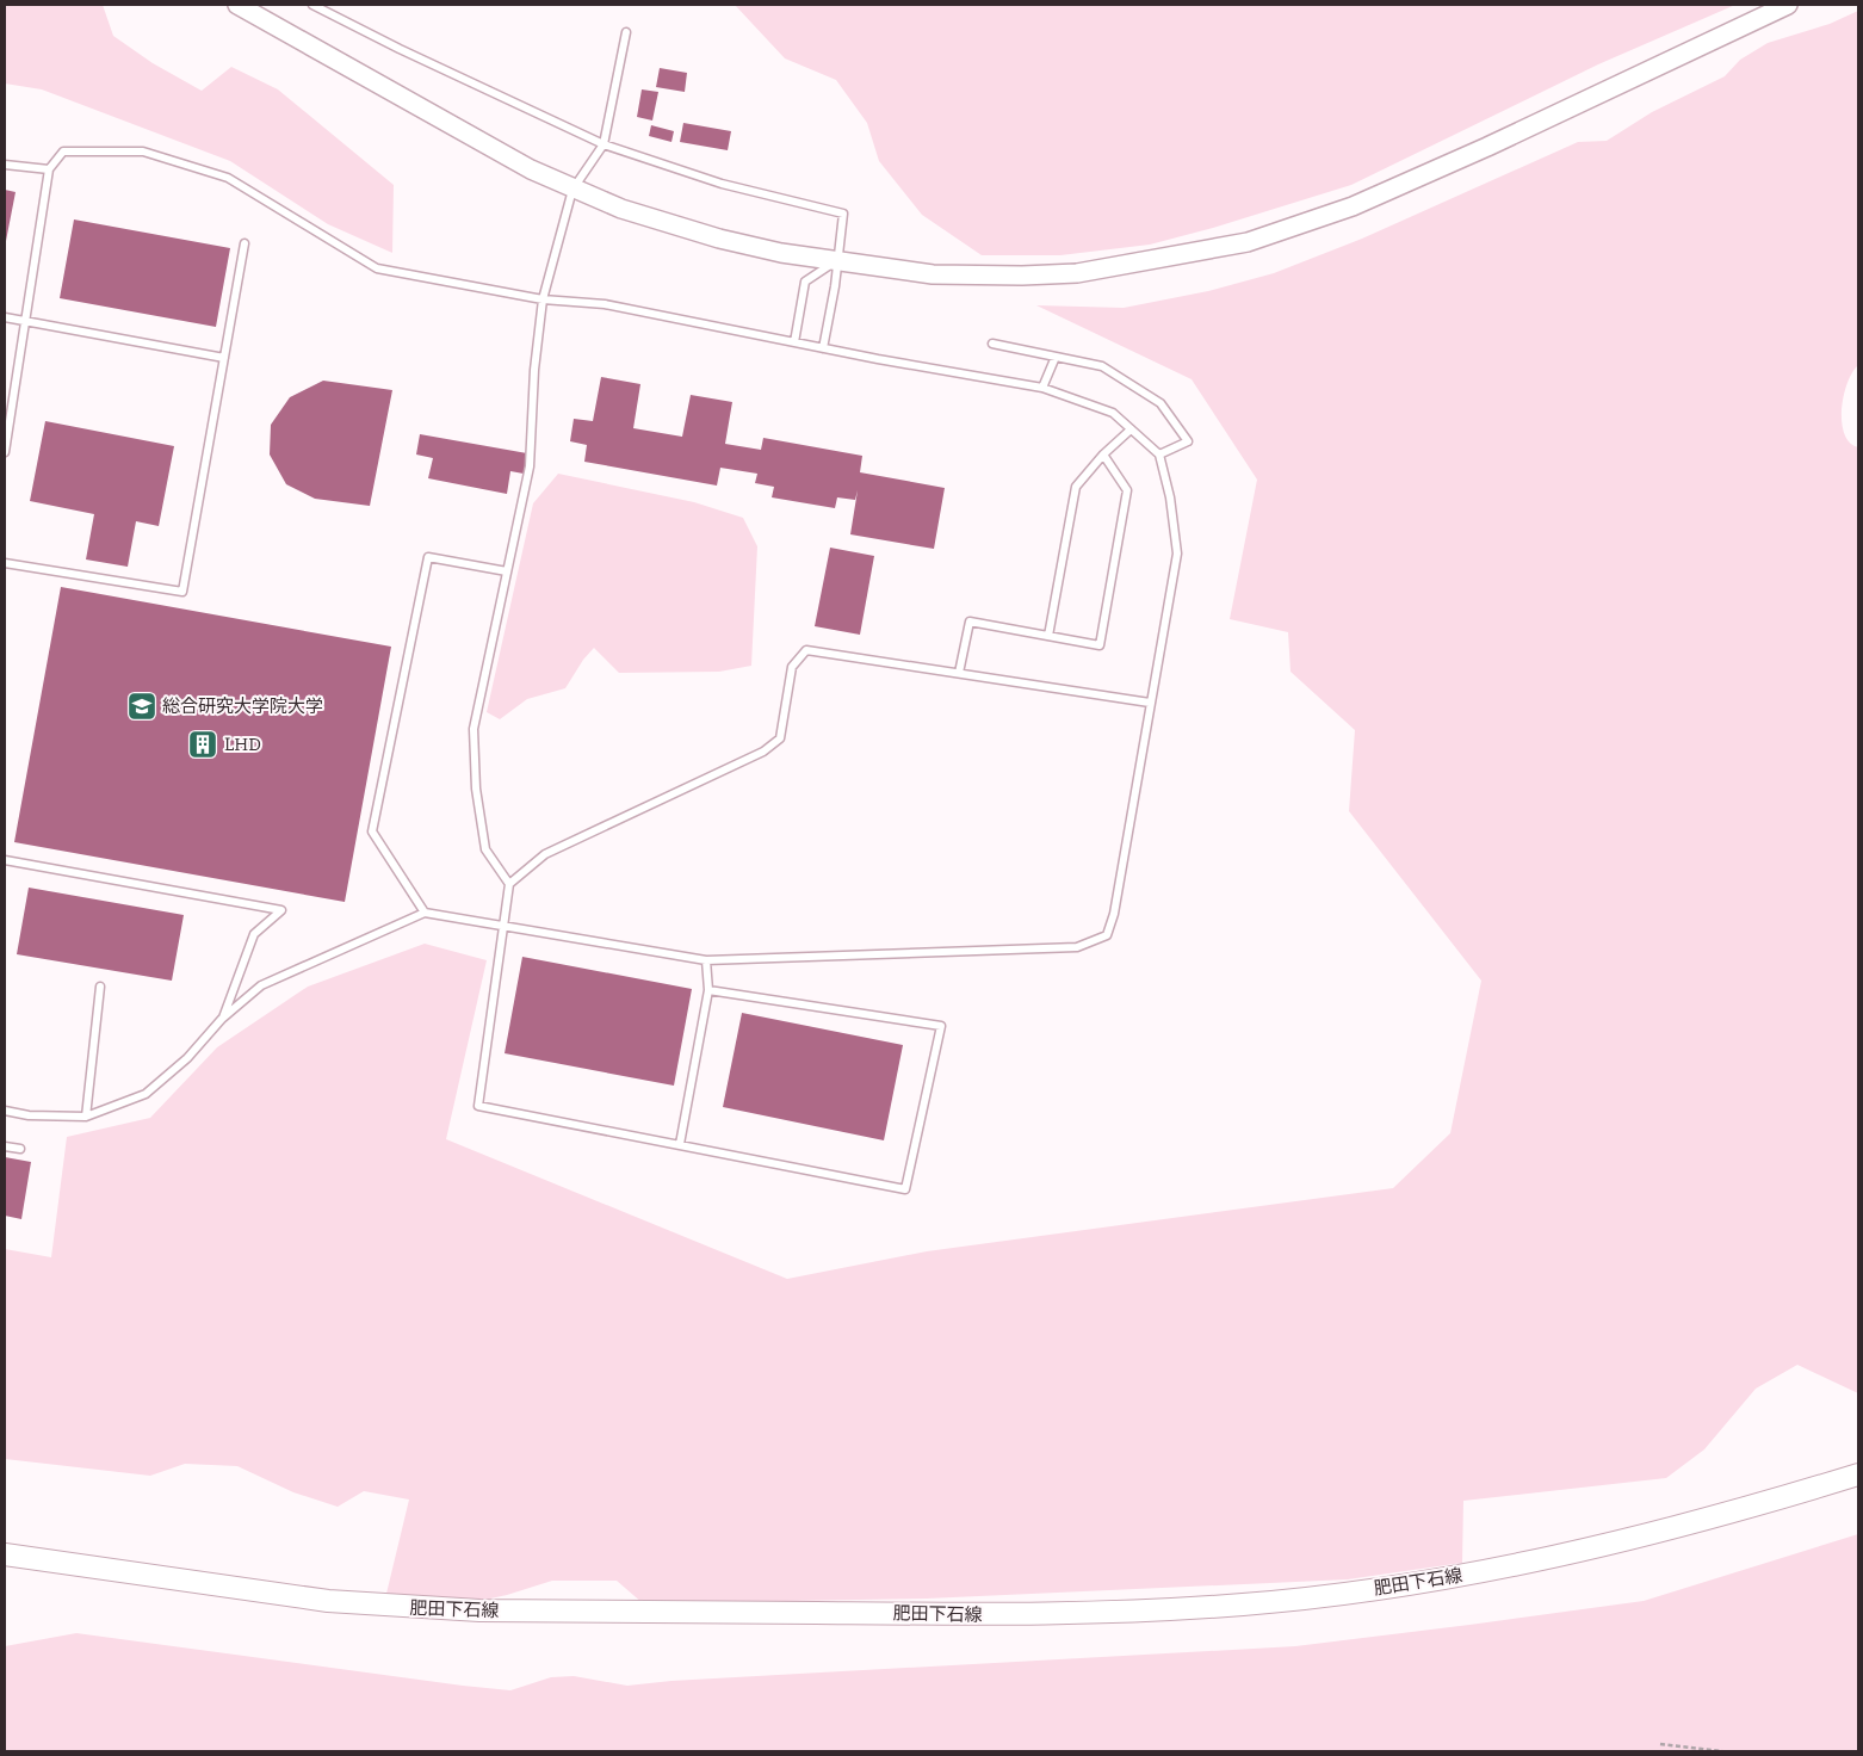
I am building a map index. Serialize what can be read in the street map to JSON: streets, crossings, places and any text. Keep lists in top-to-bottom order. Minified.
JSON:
{"streets":{"main road":["肥田下石線"]},"places":{"school or university":["総合研究大学院大学"],"building":["LHD"]}}
